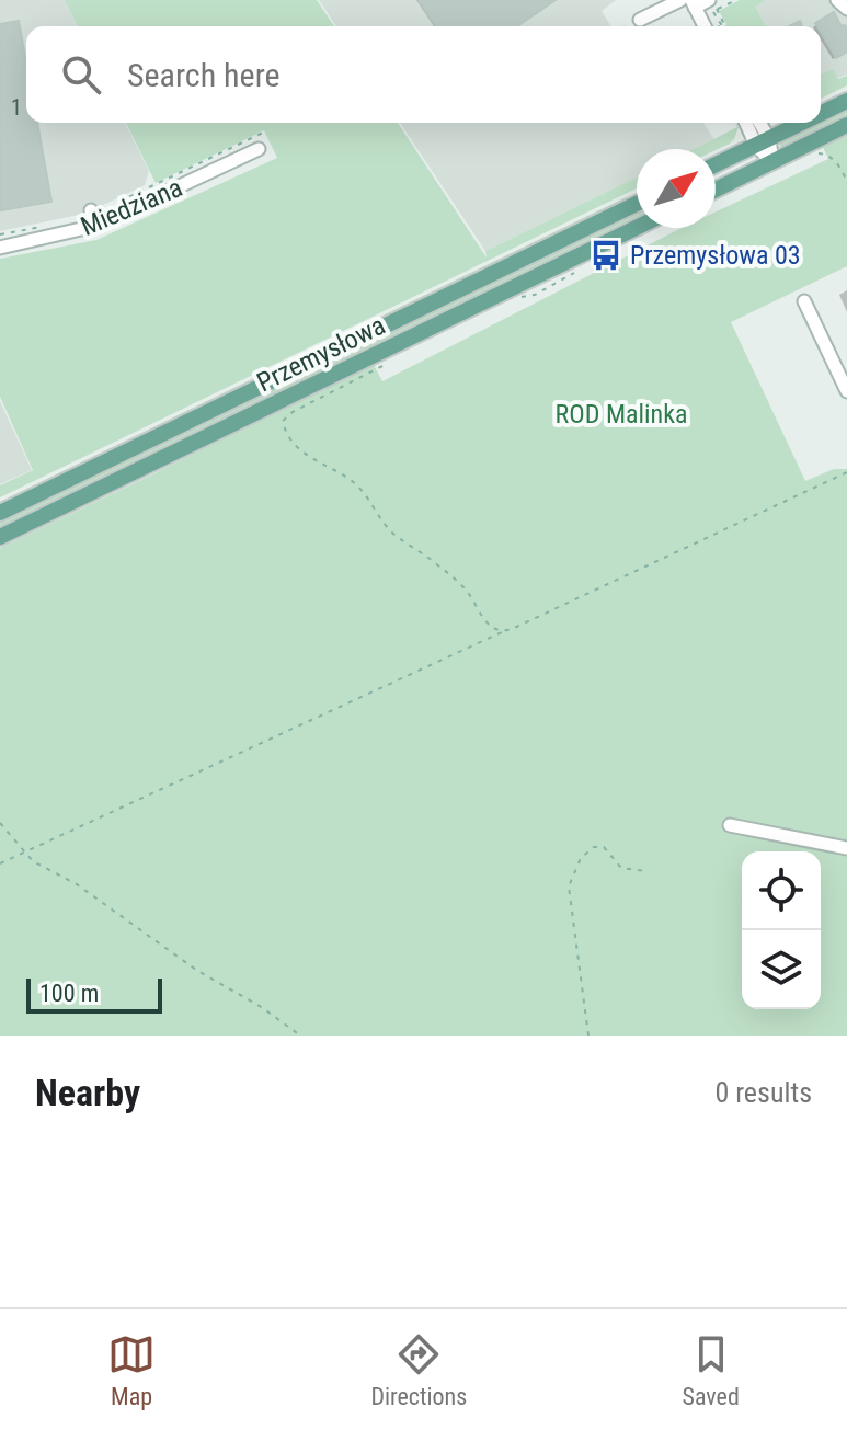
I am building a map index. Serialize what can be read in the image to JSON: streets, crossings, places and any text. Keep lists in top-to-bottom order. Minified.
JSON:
{"streets":{"main road":["Przemysłowa"],"street":["Miedziana"]},"parks":["ROD Malinka"],"places":{"bus stop":["Przemysłowa 03"]},"house_numbers":["1"],"scale_bar":"100 m","north":"top right","page":{"search":"Search here","scale":"100 m","heading":["Nearby","0 results"],"nav":["Map","Directions","Saved"]}}
